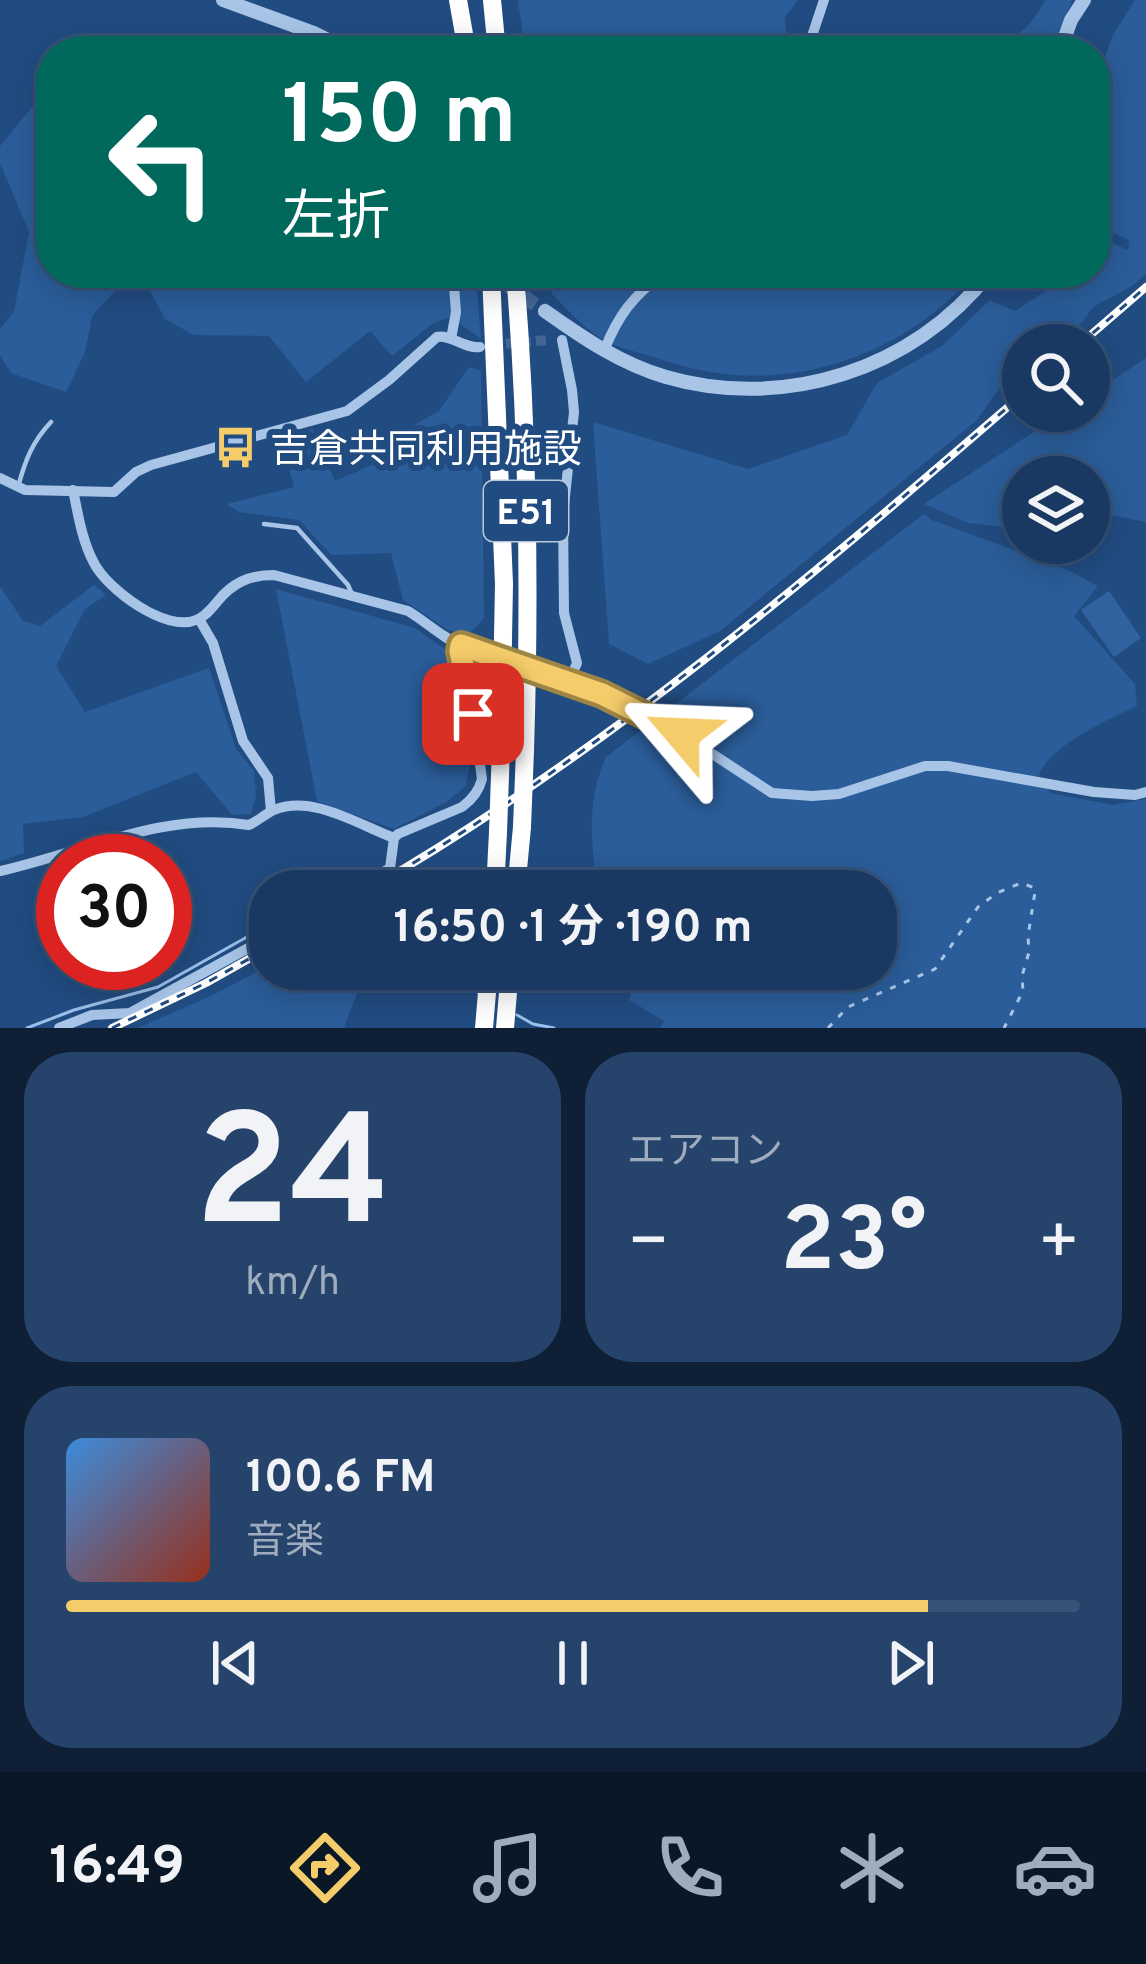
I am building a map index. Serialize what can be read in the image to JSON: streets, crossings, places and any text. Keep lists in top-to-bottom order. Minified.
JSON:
{"streets":{"highway":["E51"]},"places":{"bus stop":["吉倉共同利用施設"]},"page":{"turn":["150 m","左折"],"limit":"30","trip":"16:50 · 1 分 · 190 m","tile":[["24","km/h"],"エアコン"],"heat":["−","23°","+"],"song":["100.6 FM","音楽"],"tabs":"16:49"}}
